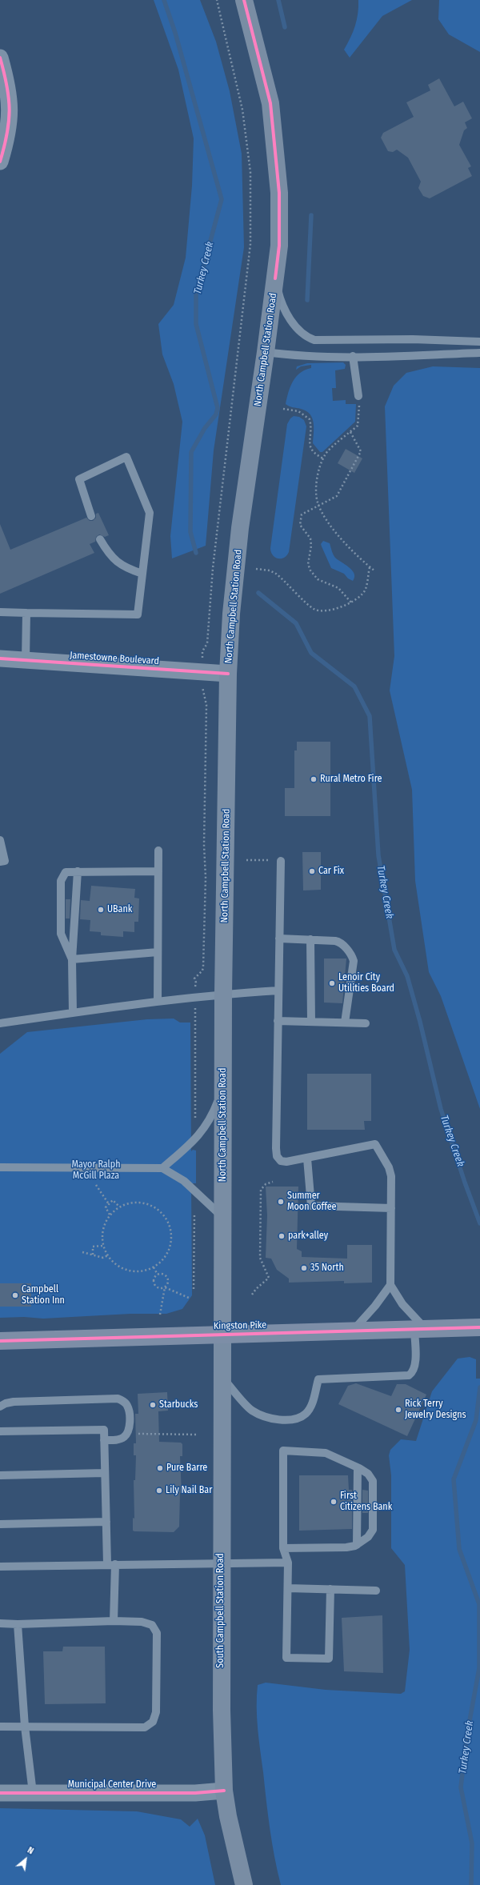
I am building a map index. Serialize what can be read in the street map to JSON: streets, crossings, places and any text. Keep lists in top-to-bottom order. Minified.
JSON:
{"streets":{"main road":["North Campbell Station Road","Kingston Pike","South Campbell Station Road"],"street":["Jamestowne Boulevard","Municipal Center Drive"]},"crossings":[["North Campbell Station Road","Jamestowne Boulevard"],["North Campbell Station Road","Kingston Pike"],["North Campbell Station Road","South Campbell Station Road"],["Kingston Pike","South Campbell Station Road"],["South Campbell Station Road","Municipal Center Drive"]],"water":["Turkey Creek"],"parks":["Mayor Ralph McGill Plaza"],"places":["Rural Metro Fire","Car Fix","UBank","Lenoir City Utilities Board","Summer Moon Coffee","park+alley","35 North","Campbell Station Inn","Starbucks","Rick Terry Jewelry Designs","Pure Barre","Lily Nail Bar","First Citizens Bank"],"north":"top right"}
